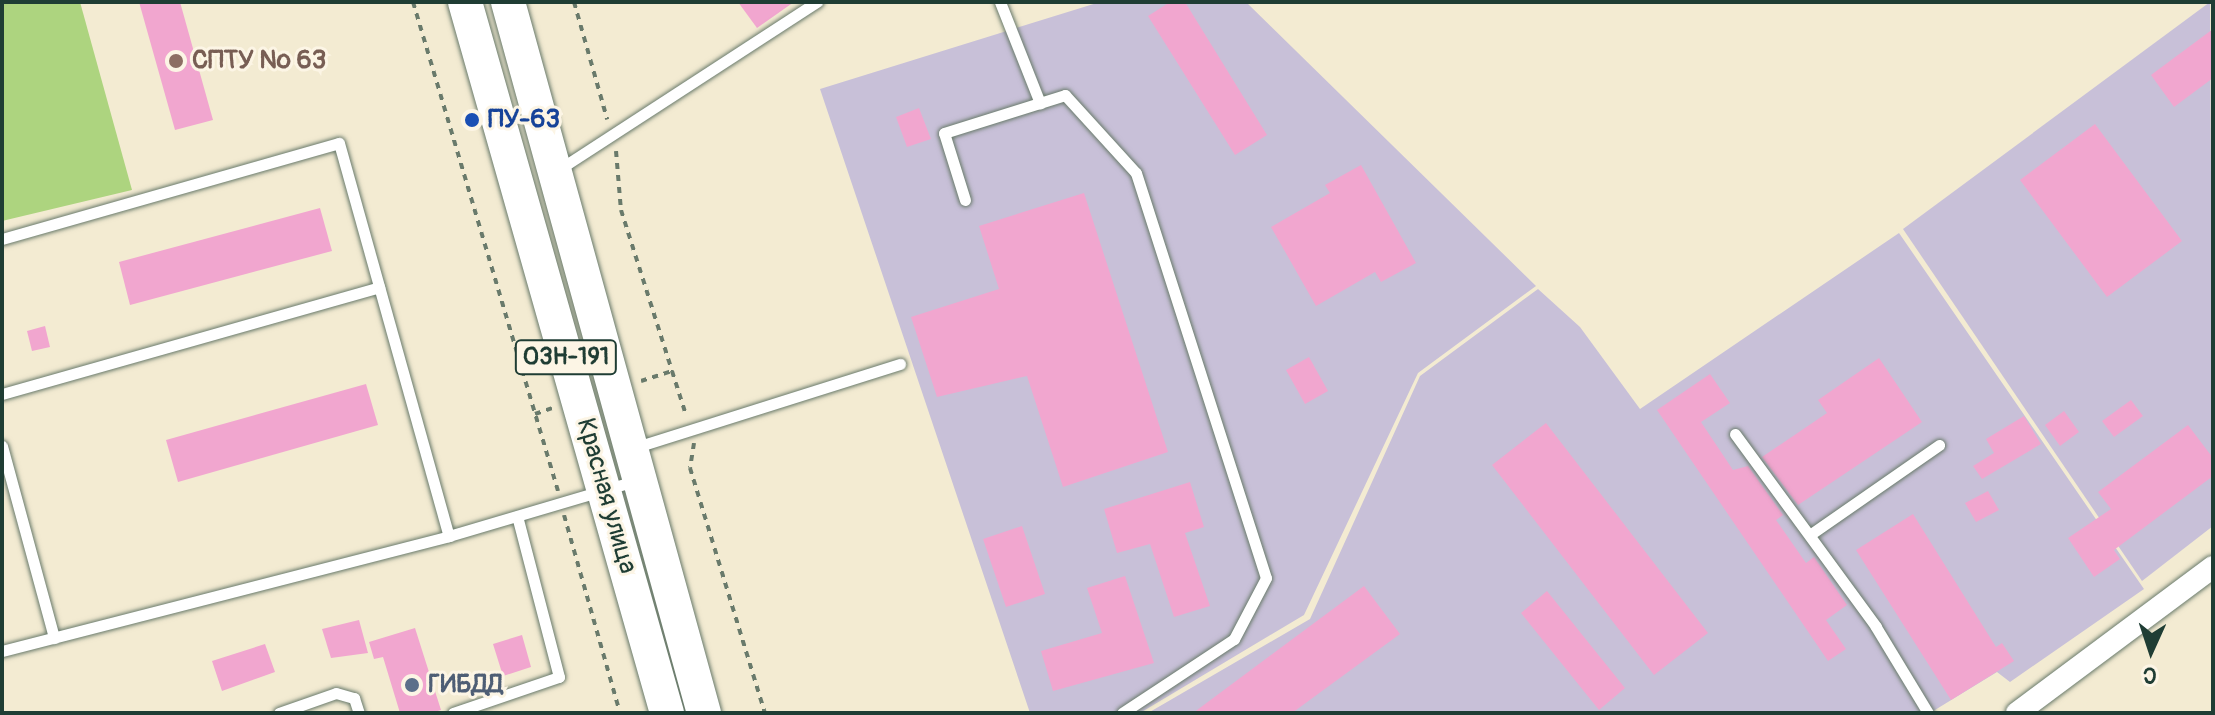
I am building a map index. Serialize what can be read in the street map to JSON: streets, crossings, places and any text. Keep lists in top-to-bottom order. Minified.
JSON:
{"streets":{"main road":["03Н-191","Красная улица"]},"places":["СПТУ № 63","ПУ-63","ГИБДД"],"north":"bottom"}
